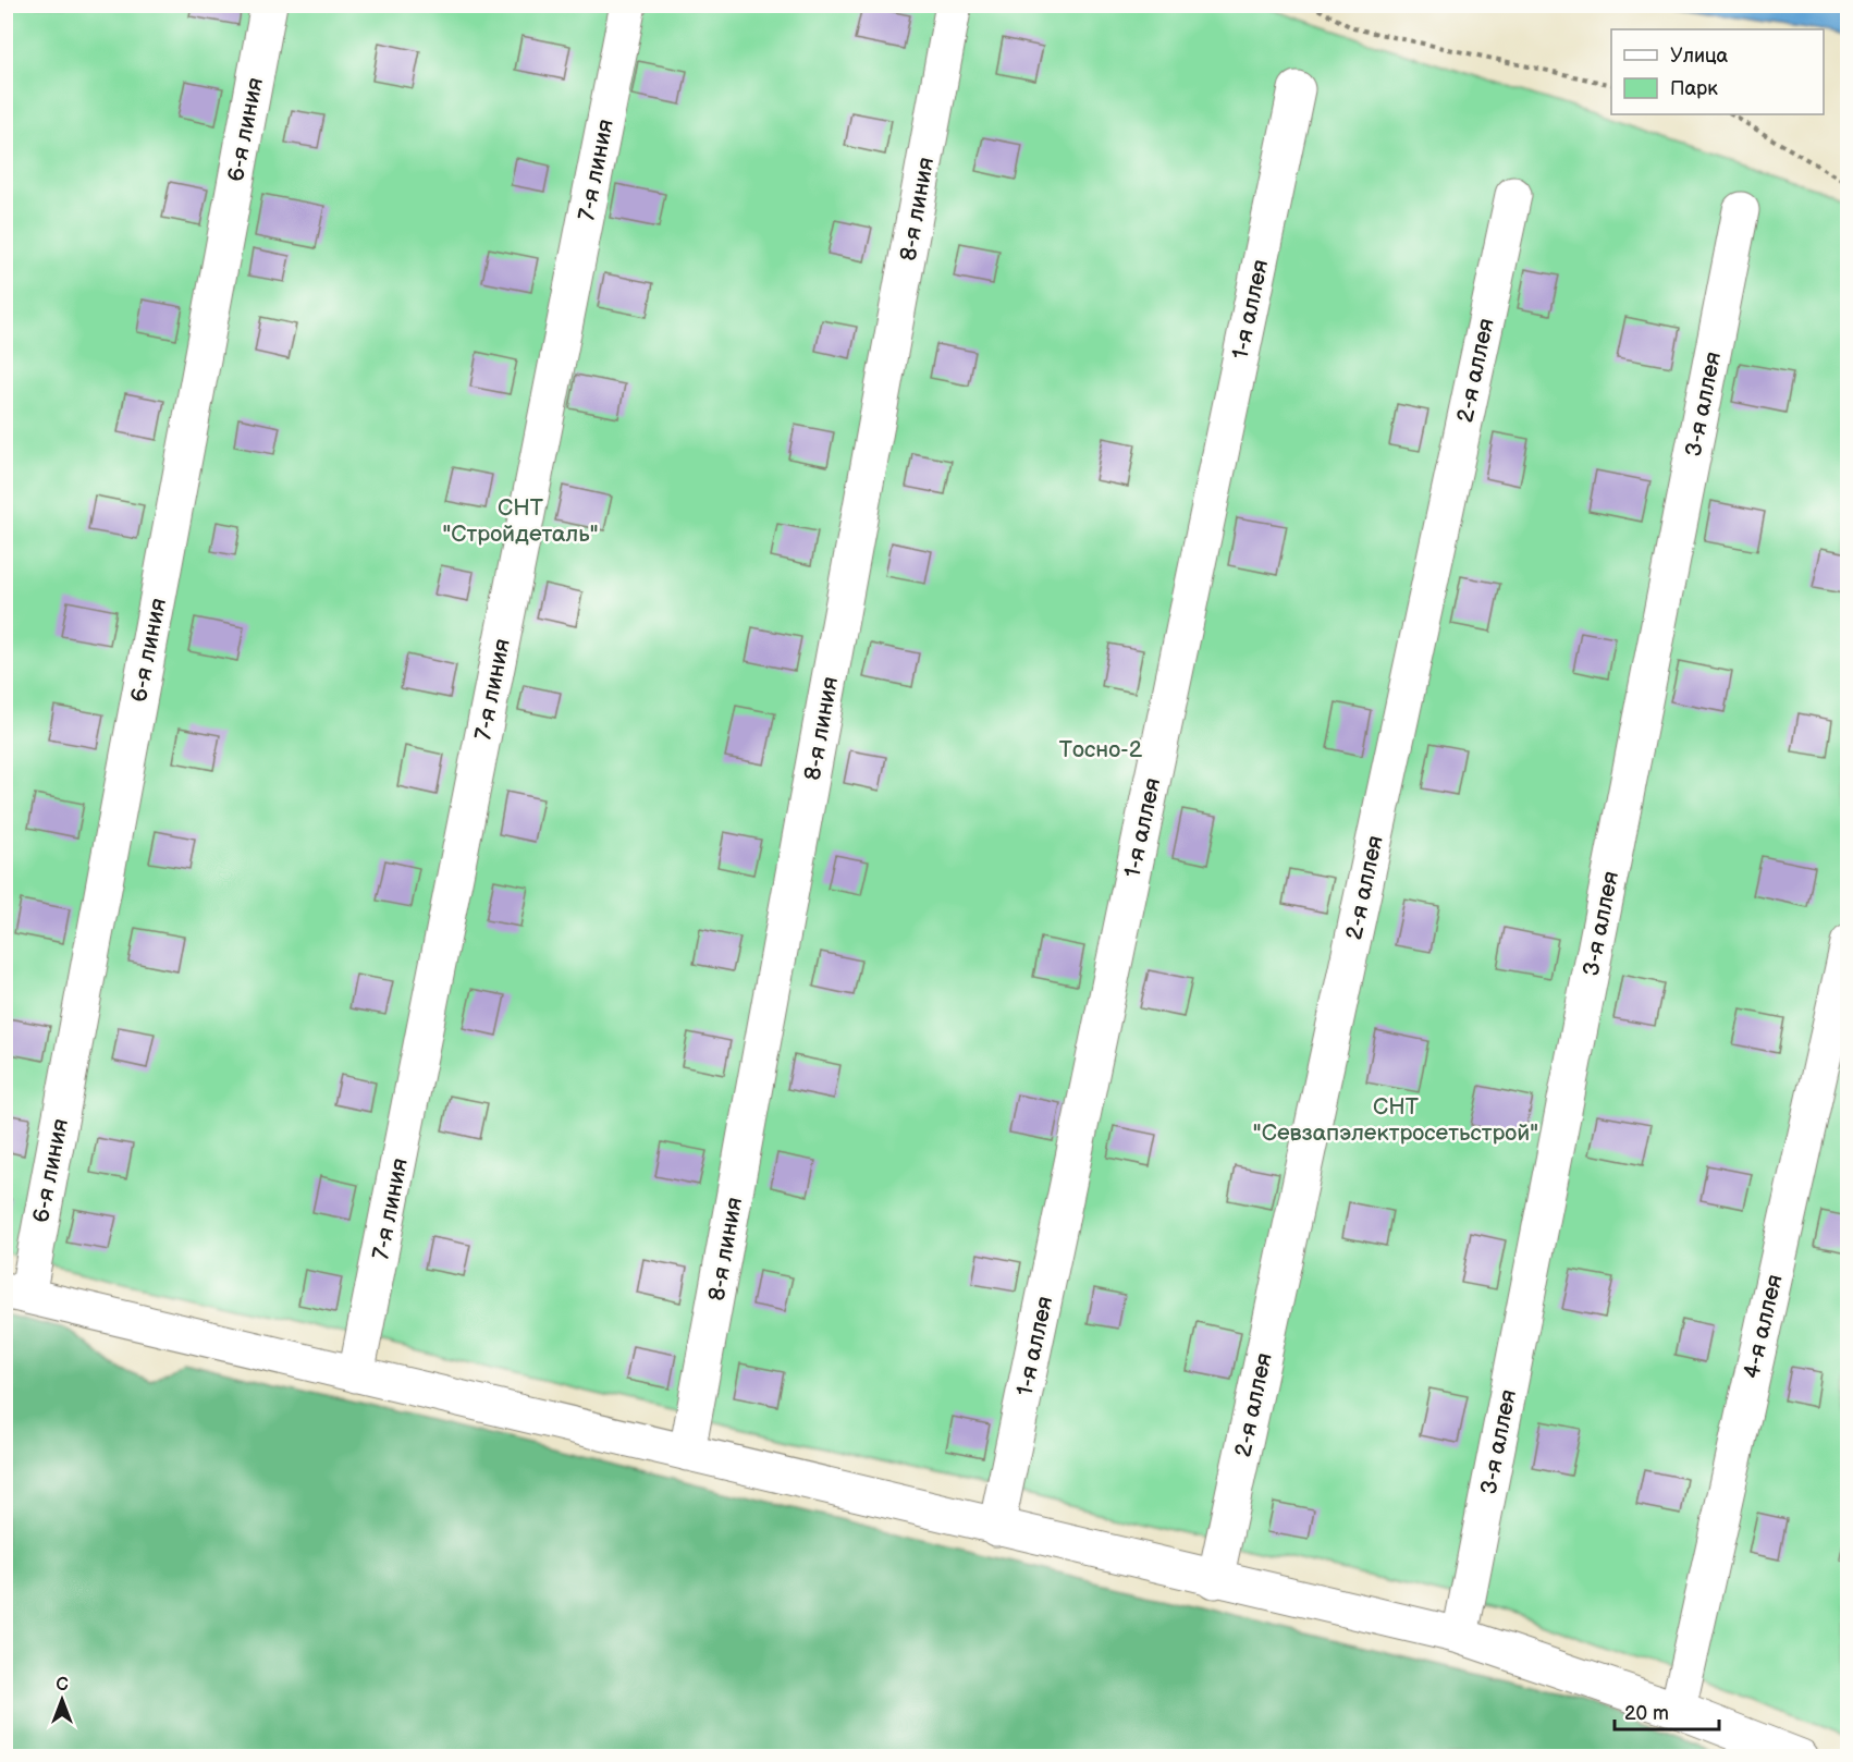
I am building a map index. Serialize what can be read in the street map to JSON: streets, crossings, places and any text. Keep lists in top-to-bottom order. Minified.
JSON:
{"streets":{"street":["6-я линия","7-я линия","8-я линия","1-я аллея","2-я аллея","3-я аллея","4-я аллея"]},"parks":["СНТ \"Стройдеталь\"","Тосно-2","СНТ \"Севзапэлектросетьстрой\""],"legend":["Улица","Парк"],"scale_bar":"20 m","north":"top"}
